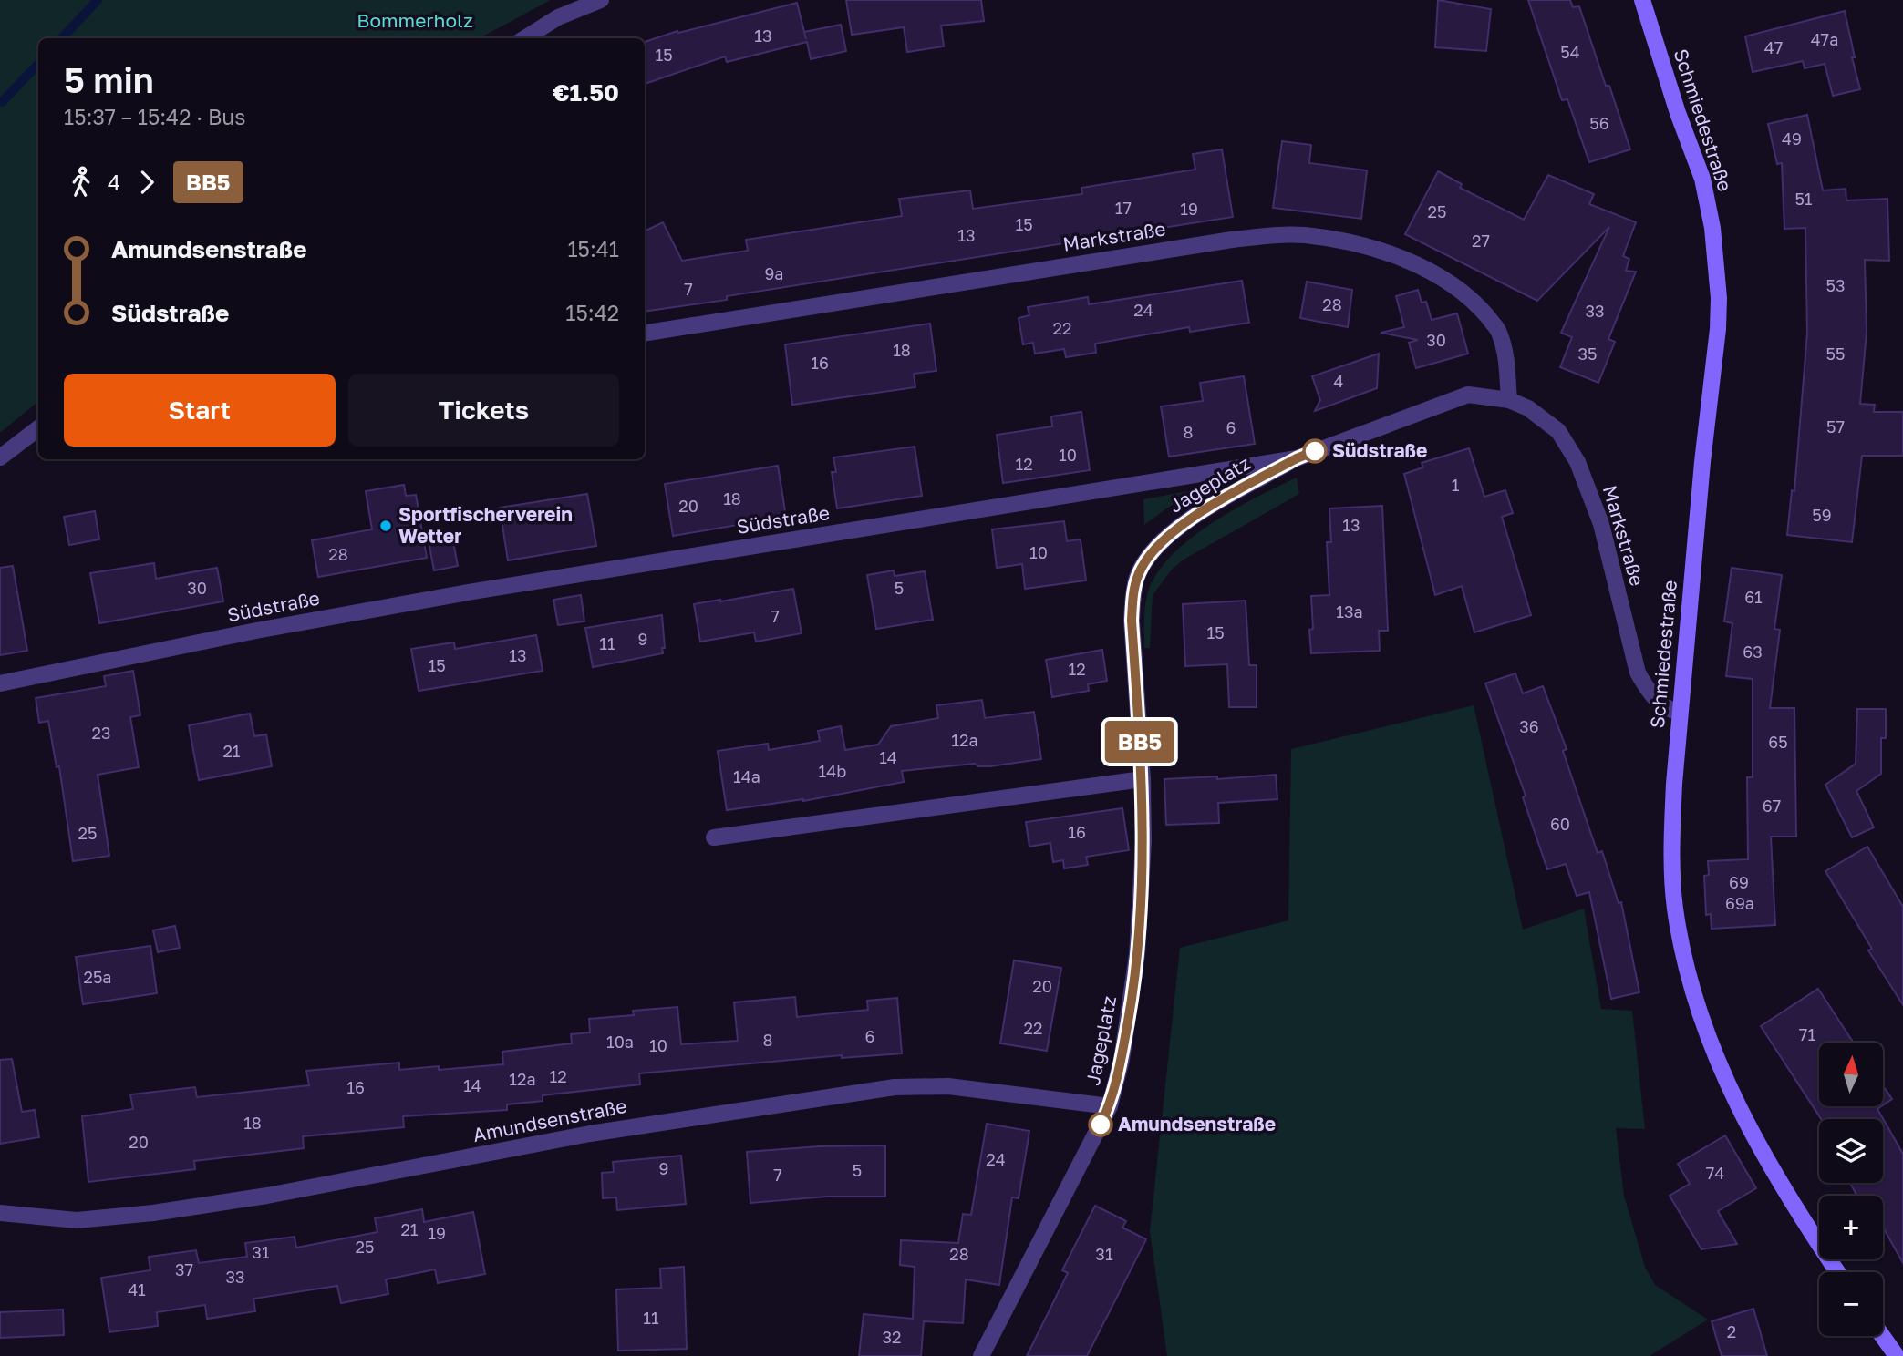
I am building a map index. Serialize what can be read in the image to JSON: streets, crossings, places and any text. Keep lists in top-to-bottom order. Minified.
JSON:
{"streets":{"main road":["Schmiedestraße"],"street":["Markstraße","Jageplatz","Südstraße","Amundsenstraße"]},"crossings":[["Schmiedestraße","Markstraße"],["Markstraße","Südstraße"],["Jageplatz","Südstraße"],["Jageplatz","Amundsenstraße"]],"parks":["Bommerholz"],"places":["Südstraße","Sportfischerverein Wetter","Amundsenstraße"],"lines":["bus line BB5"],"house_numbers":["13","47a","47","54","15","56","49","51","17","19","25","15","13","27","9a","53","7","28","24","33","22","30","18","35","55","16","4","57","6","8","10","12","1","18","20","59","13","10","28","30","5","61","13a","7","15","9","11","63","13","15","12","36","23","12a","65","21","14","14b","14a","67","60","16","25","69","69a","25a","20","22","71","6","8","10a","10","12","12a","14","16","18","20","24","9","5","74","7","21","19","25","31","28","31","37","33","41","11","2","32"],"north":"top","page":{"on_map":"BB5","heading":["5 min","15:37 – 15:42 · Bus","€1.50"],"legs":["4","BB5"],"list":[{"name":"Amundsenstraße","value":"15:41"},{"name":"Südstraße","value":"15:42"}],"buttons":["Start","Tickets"],"map_buttons":["+","−"]}}
